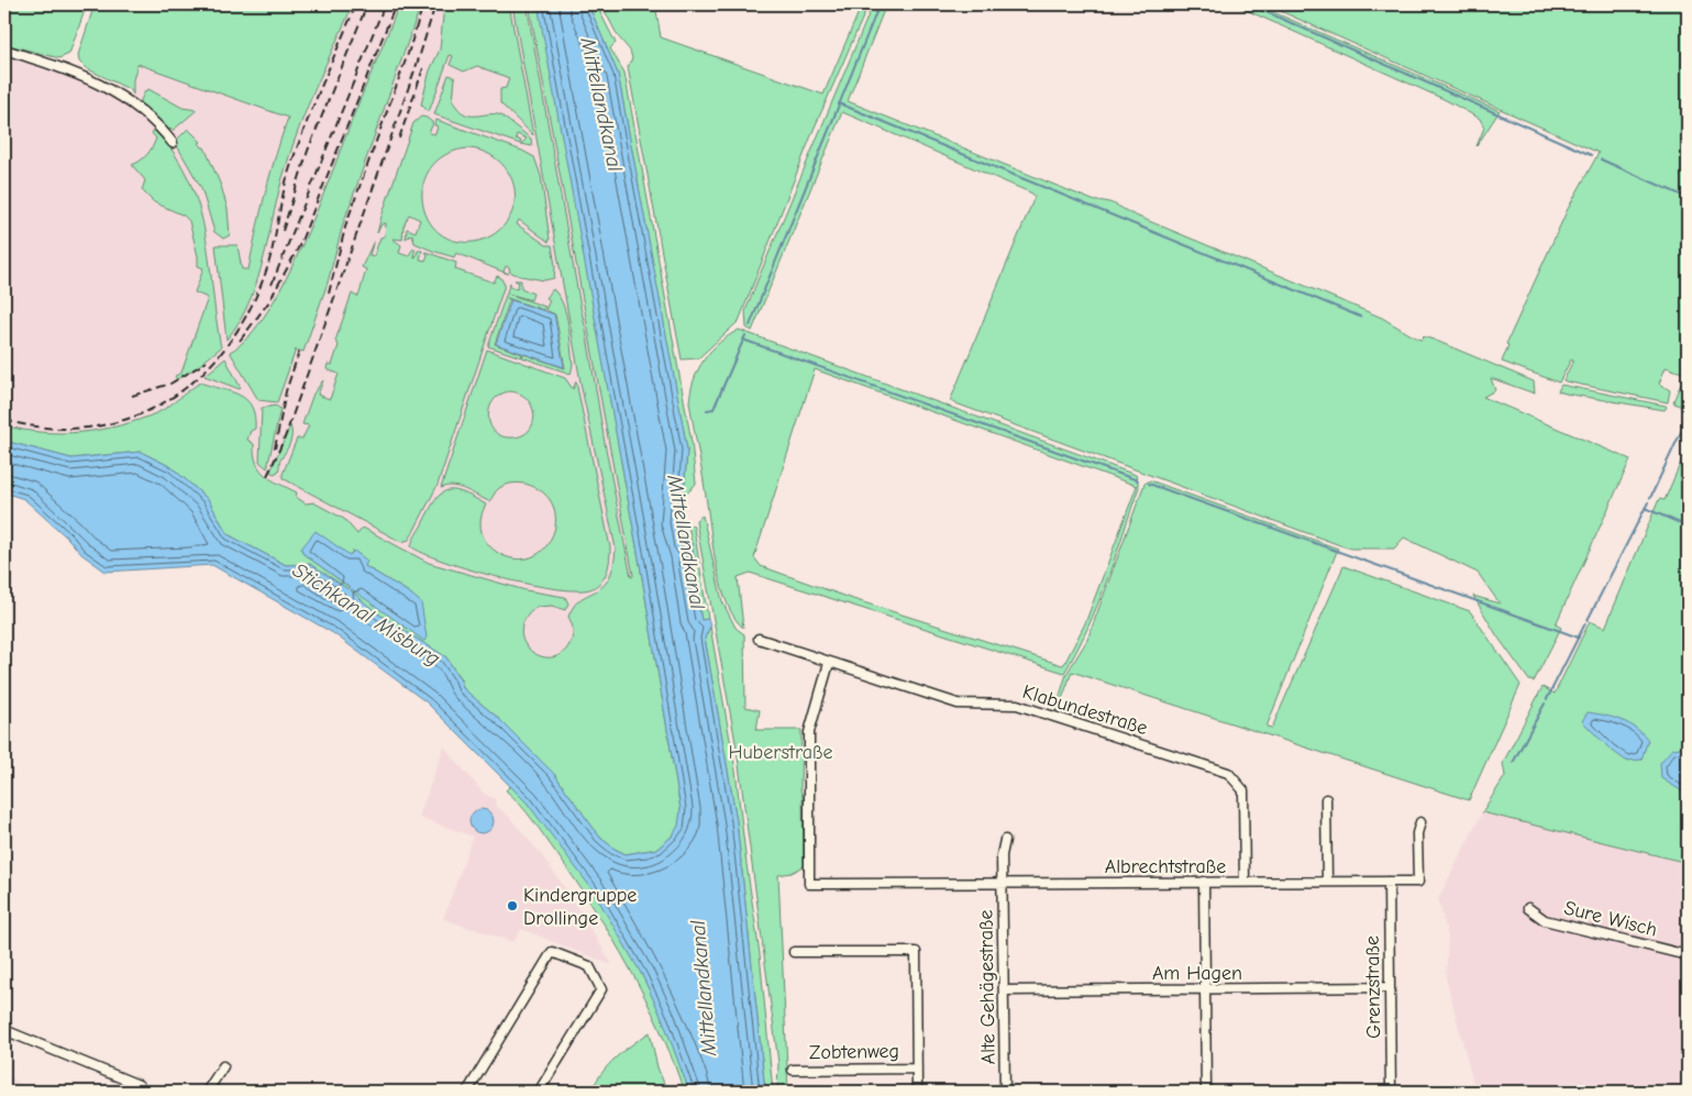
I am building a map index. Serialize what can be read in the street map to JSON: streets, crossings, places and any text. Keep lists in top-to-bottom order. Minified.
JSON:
{"streets":{"street":["Klabundestraße","Albrechtstraße","Sure Wisch","Am Hagen","Alte Gehägestraße","Grenzstraße","Zobtenweg"]},"crossings":[["Klabundestraße","Albrechtstraße"],["Albrechtstraße","Alte Gehägestraße"],["Albrechtstraße","Grenzstraße"],["Am Hagen","Alte Gehägestraße"],["Am Hagen","Grenzstraße"]],"water":["Mittellandkanal","Stichkanal Misburg"],"parks":["Huberstraße"],"places":["Kindergruppe Drollinge"]}
